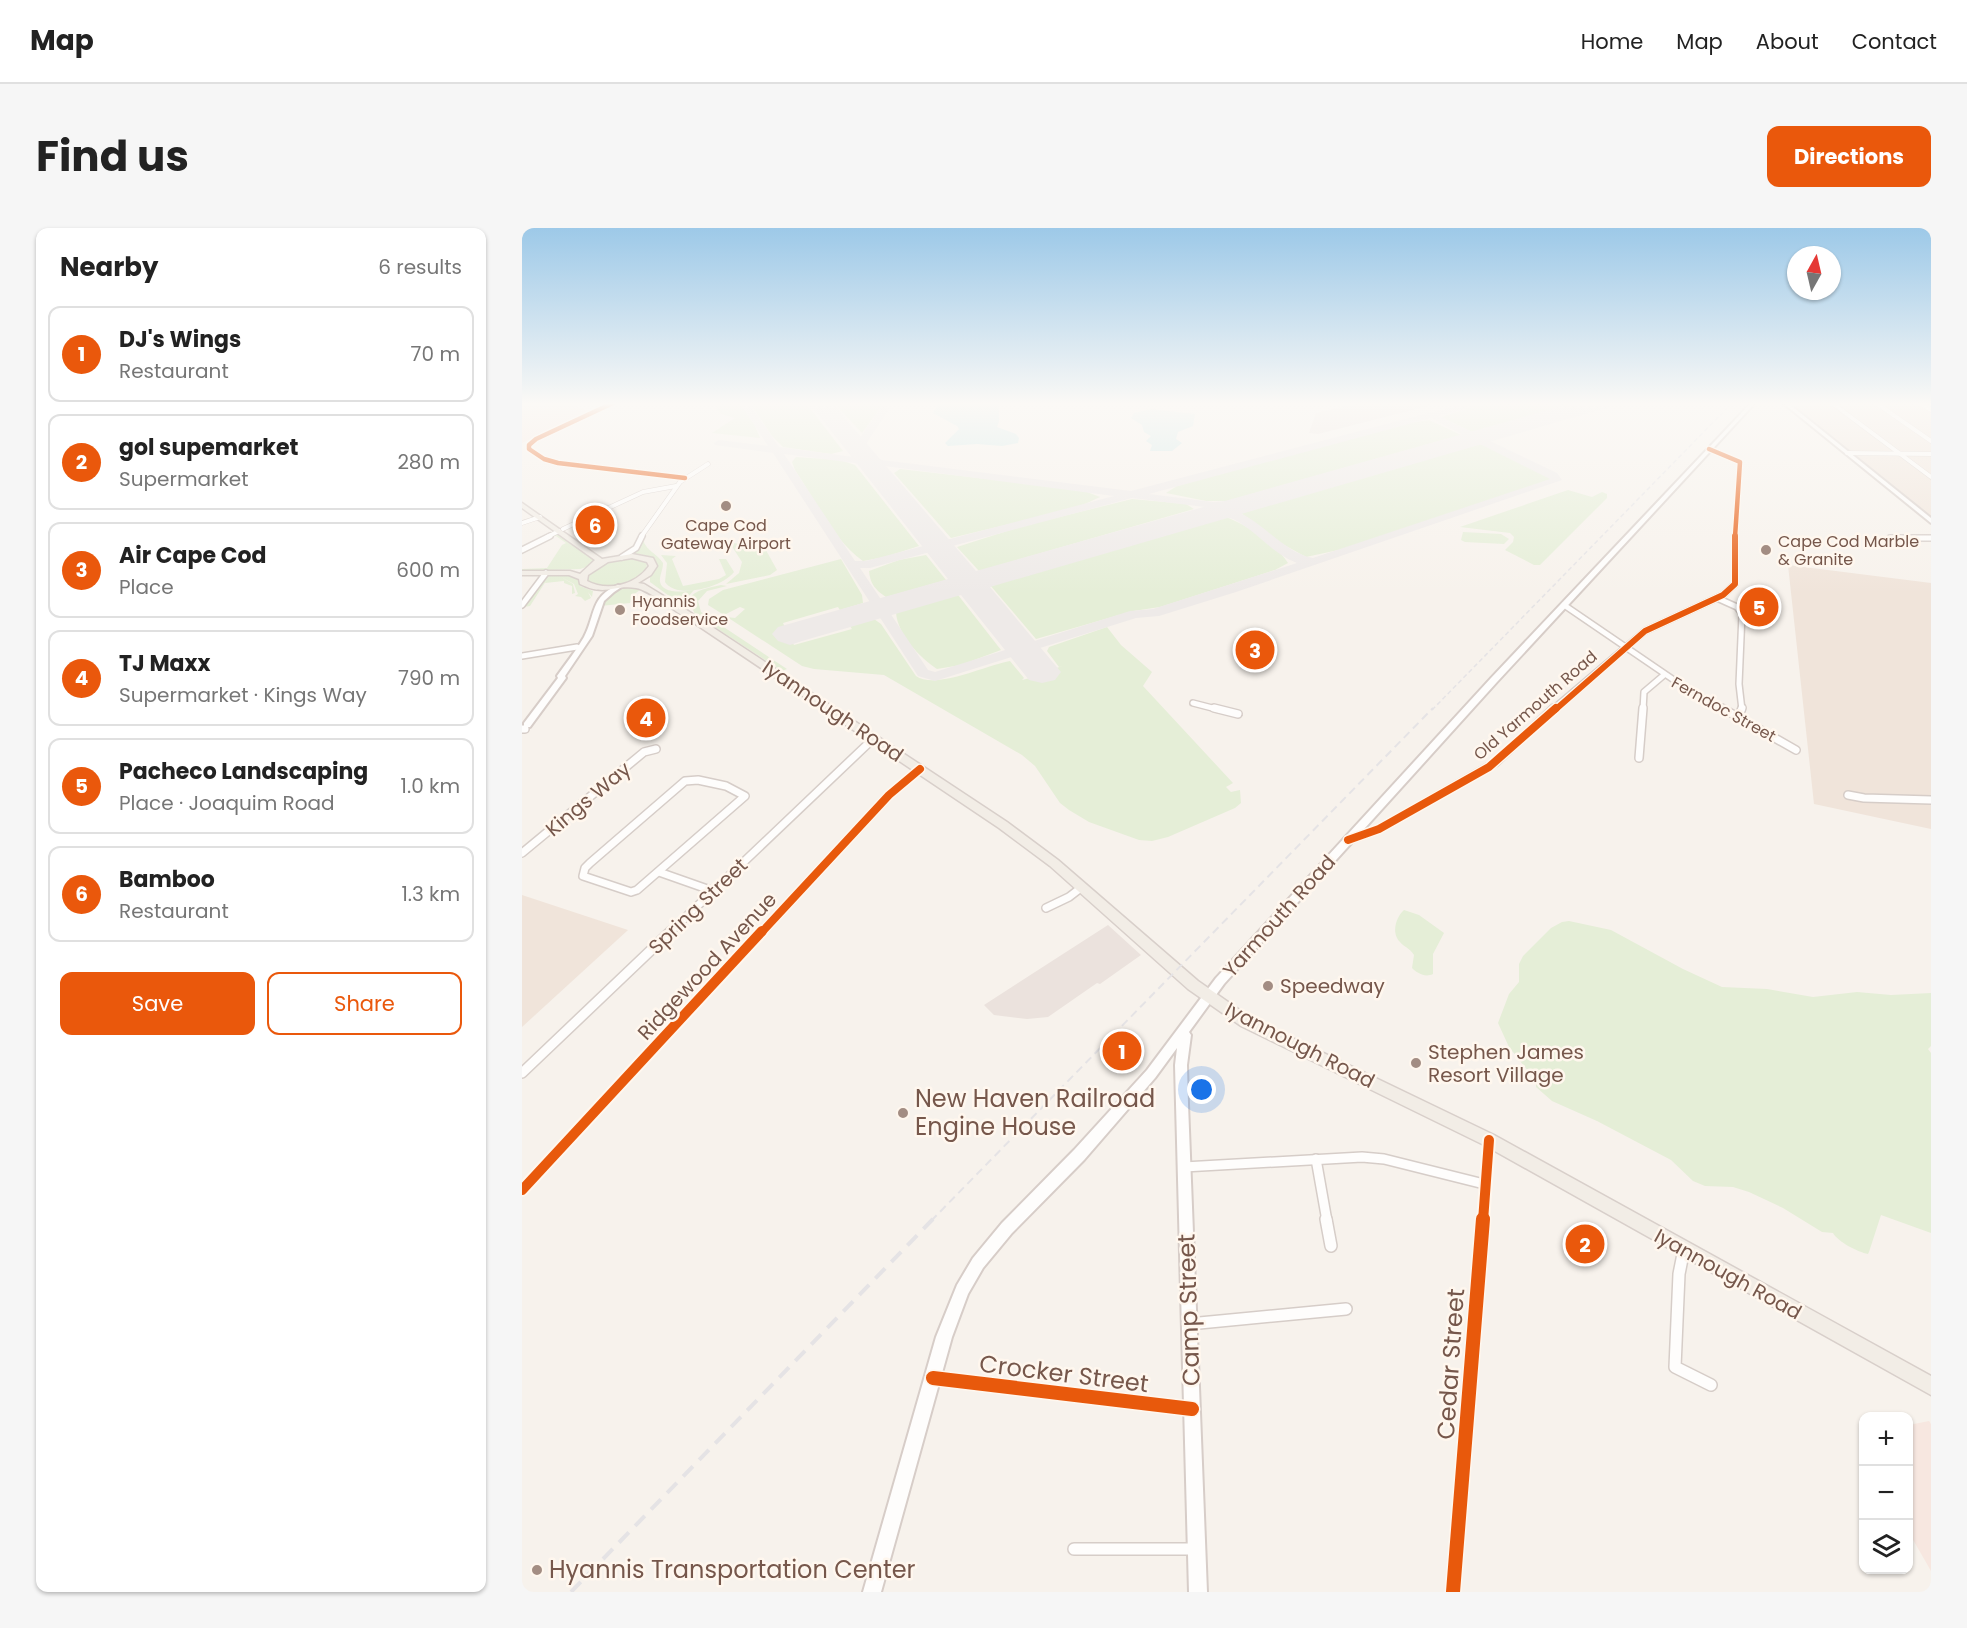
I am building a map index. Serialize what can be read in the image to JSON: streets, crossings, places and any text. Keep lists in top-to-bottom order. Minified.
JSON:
{"streets":{"main road":["Iyannough Road","Yarmouth Road","Camp Street"],"street":["Old Yarmouth Road","Ferndoc Street","Kings Way","Spring Street","Ridgewood Avenue","Cedar Street","Crocker Street"]},"crossings":[["Old Yarmouth Road","Ferndoc Street"],["Old Yarmouth Road","Yarmouth Road"],["Ferndoc Street","Yarmouth Road"],["Iyannough Road","Spring Street"],["Iyannough Road","Yarmouth Road"],["Iyannough Road","Ridgewood Avenue"],["Iyannough Road","Cedar Street"],["Yarmouth Road","Camp Street"],["Yarmouth Road","Crocker Street"],["Camp Street","Crocker Street"]],"places":["Cape Cod Gateway Airport","Cape Cod Marble & Granite","Hyannis Foodservice","Speedway","Stephen James Resort Village","New Haven Railroad Engine House","Hyannis Transportation Center"],"north":"top","page":{"header":"Map","nav":["Home","Map","About","Contact"],"title":"Find us","buttons":["Directions",["Save","Share"]],"heading":["Nearby","6 results"],"list":[{"mark":"1","name":"DJ's Wings","note":"Restaurant","value":"70 m"},{"mark":"2","name":"gol supemarket","note":"Supermarket","value":"280 m"},{"mark":"3","name":"Air Cape Cod","note":"Place","value":"600 m"},{"mark":"4","name":"TJ Maxx","note":"Supermarket · Kings Way","value":"790 m"},{"mark":"5","name":"Pacheco Landscaping","note":"Place · Joaquim Road","value":"1.0 km"},{"mark":"6","name":"Bamboo","note":"Restaurant","value":"1.3 km"}],"pins":["6","5","3","4","1","2"],"map_buttons":["+","−"]}}
